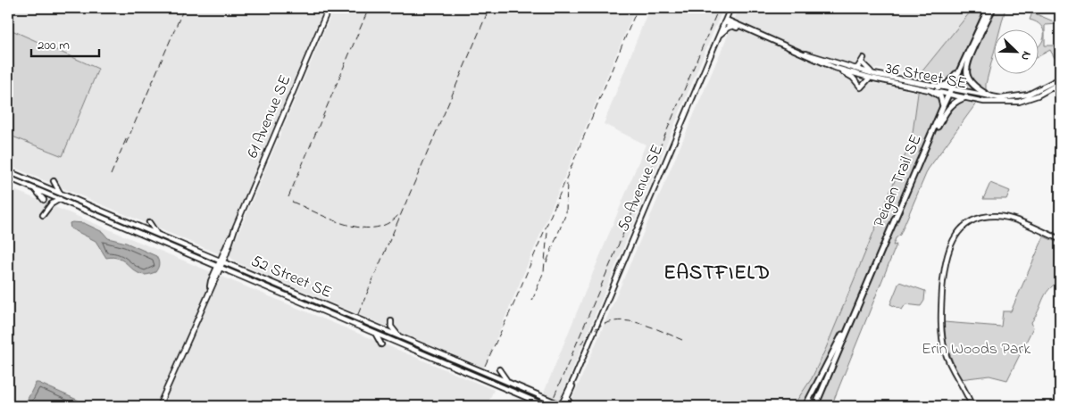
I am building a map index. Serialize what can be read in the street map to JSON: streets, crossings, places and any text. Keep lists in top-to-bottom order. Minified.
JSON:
{"streets":{"main road":["Peigan Trail SE"],"street":["36 Street SE","61 Avenue SE","50 Avenue SE","52 Street SE"]},"crossings":[["36 Street SE","Peigan Trail SE"],["36 Street SE","50 Avenue SE"],["61 Avenue SE","52 Street SE"],["50 Avenue SE","52 Street SE"]],"districts":["EASTFIELD"],"parks":["Erin Woods Park"],"scale_bar":"200 m","north":"bottom right"}
